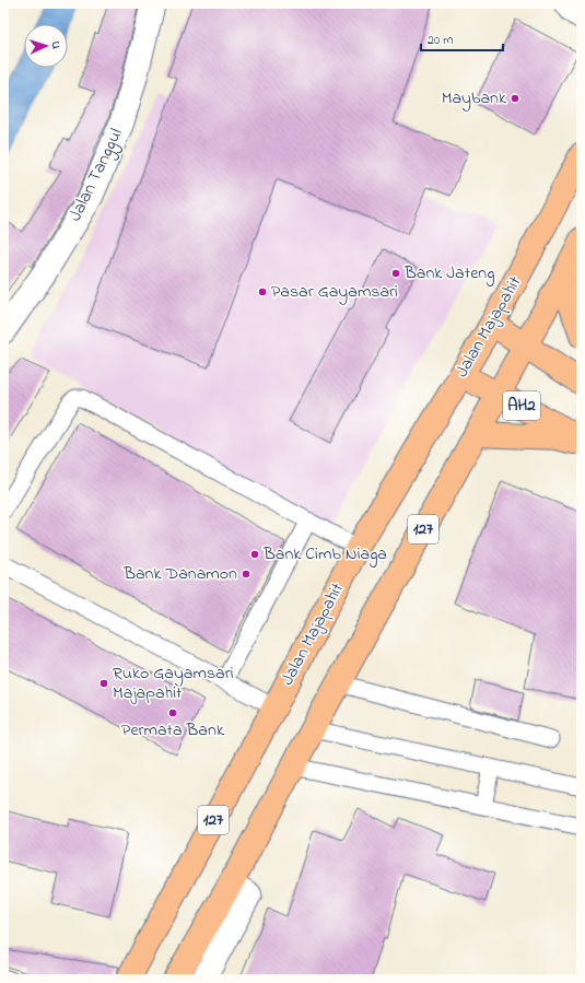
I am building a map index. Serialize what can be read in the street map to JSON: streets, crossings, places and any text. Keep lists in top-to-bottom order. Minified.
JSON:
{"streets":{"main road":["Jalan Majapahit","AH2","127"],"street":["Jalan Tanggul"]},"crossings":[["Jalan Majapahit","AH2"],["AH2","127"]],"places":["Maybank","Bank Jateng","Pasar Gayamsari","Bank Cimb Niaga","Bank Danamon","Ruko Gayamsari Majapahit","Permata Bank"],"scale_bar":"20 m","north":"right"}
